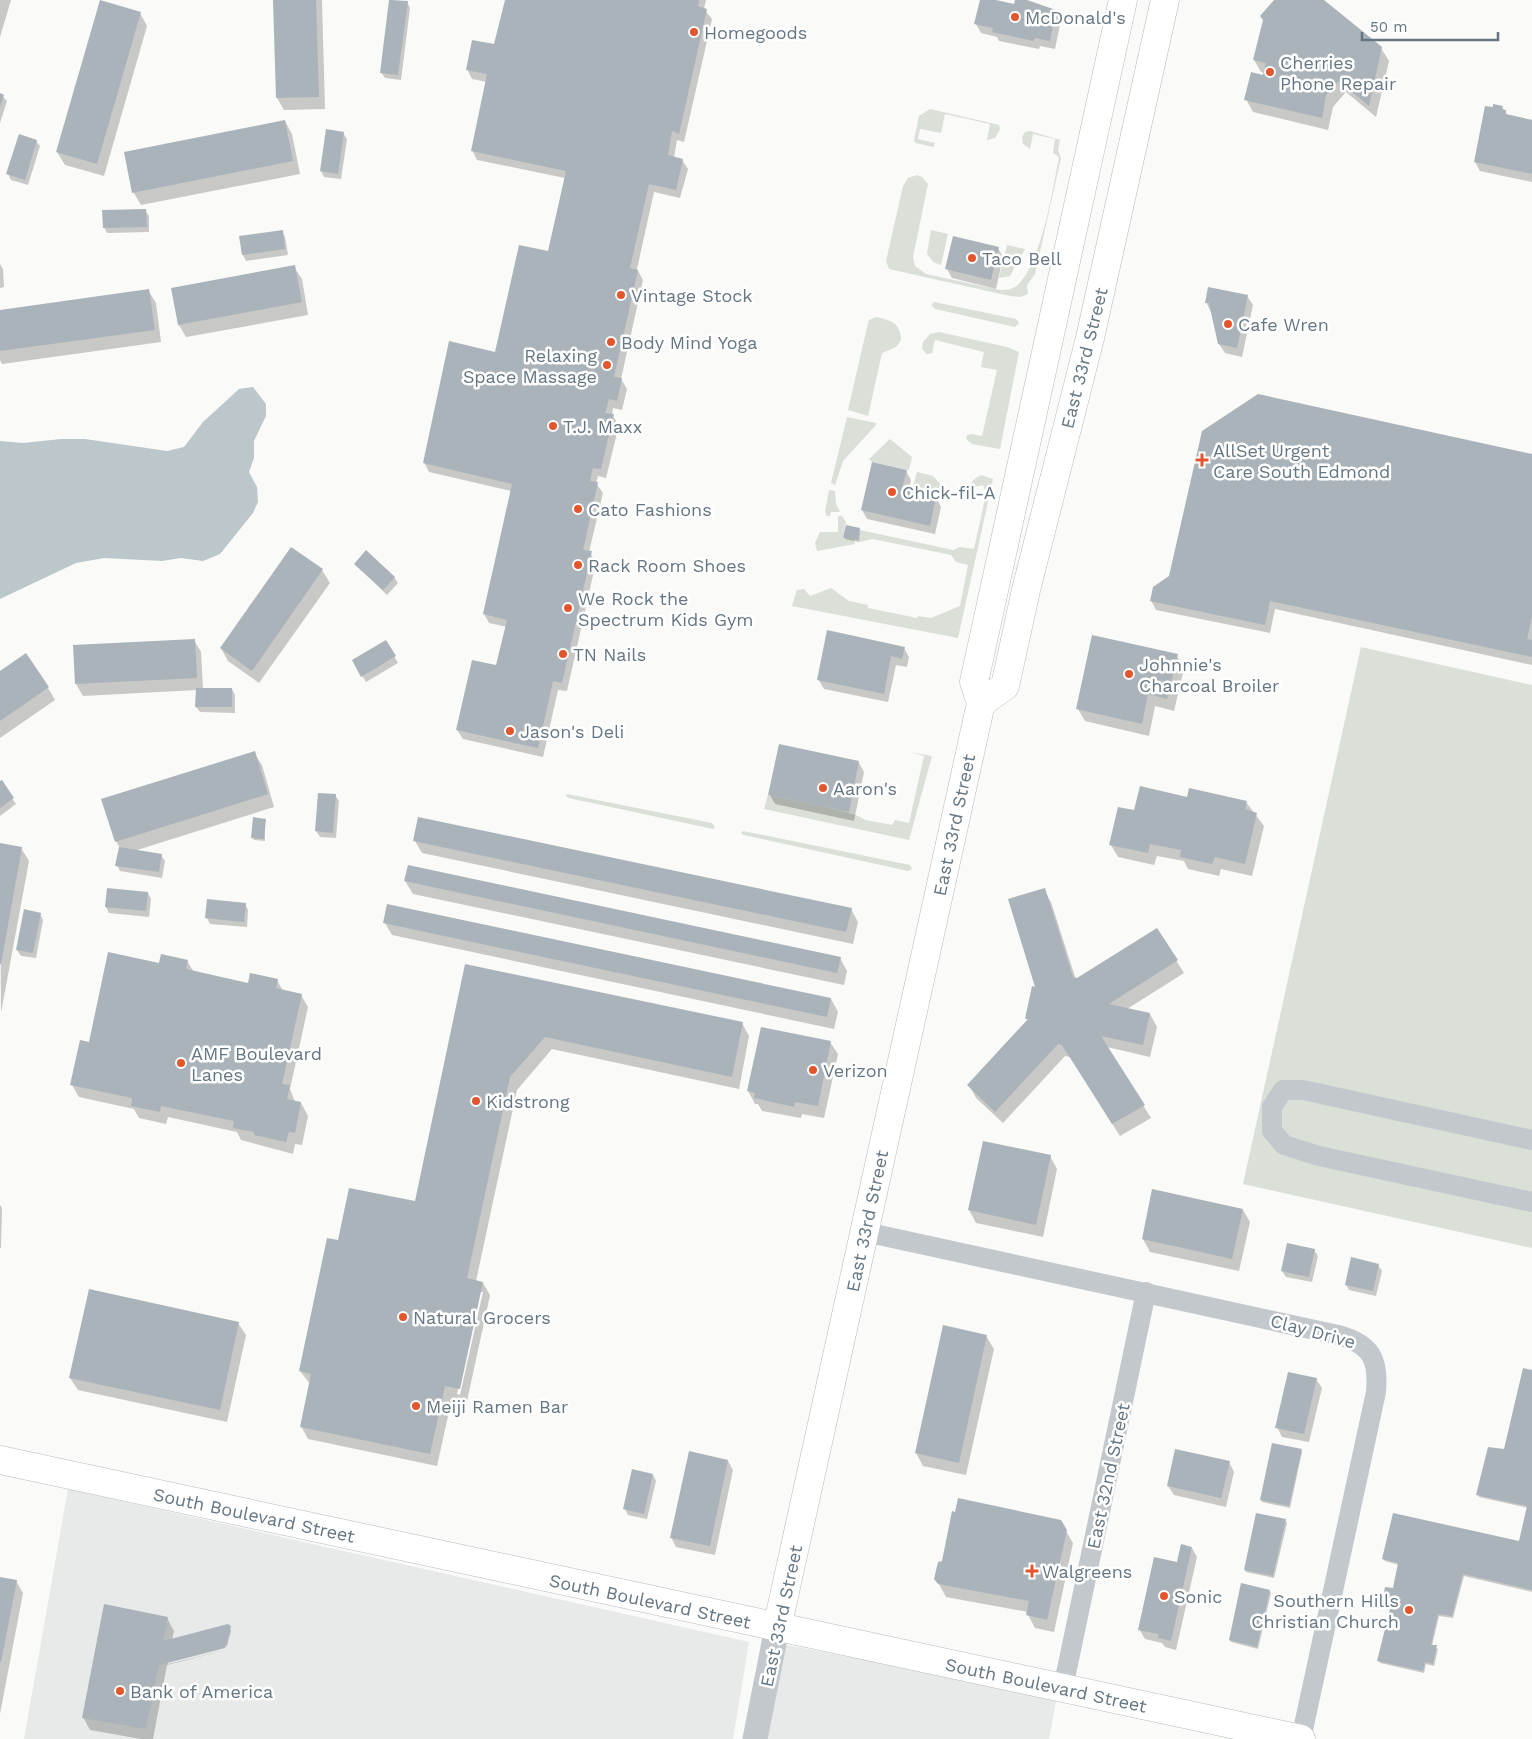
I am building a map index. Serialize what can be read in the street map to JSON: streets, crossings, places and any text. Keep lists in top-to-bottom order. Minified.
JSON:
{"streets":{"main road":["East 33rd Street","South Boulevard Street"],"street":["Clay Drive","East 32nd Street"]},"crossings":[["East 33rd Street","Clay Drive"],["East 33rd Street","South Boulevard Street"],["Clay Drive","East 32nd Street"],["Clay Drive","South Boulevard Street"],["East 32nd Street","South Boulevard Street"]],"places":{"other":["McDonald's","Homegoods","Cherries Phone Repair","Taco Bell","Vintage Stock","Cafe Wren","Body Mind Yoga","Relaxing Space Massage","T.J. Maxx","Chick-fil-A","Cato Fashions","Rack Room Shoes","We Rock the Spectrum Kids Gym","TN Nails","Johnnie's Charcoal Broiler","Jason's Deli","Aaron's","AMF Boulevard Lanes","Verizon","Kidstrong","Natural Grocers","Meiji Ramen Bar","Sonic","Southern Hills Christian Church","Bank of America"],"health":["AllSet Urgent Care South Edmond","Walgreens"]},"scale_bar":"50 m"}
